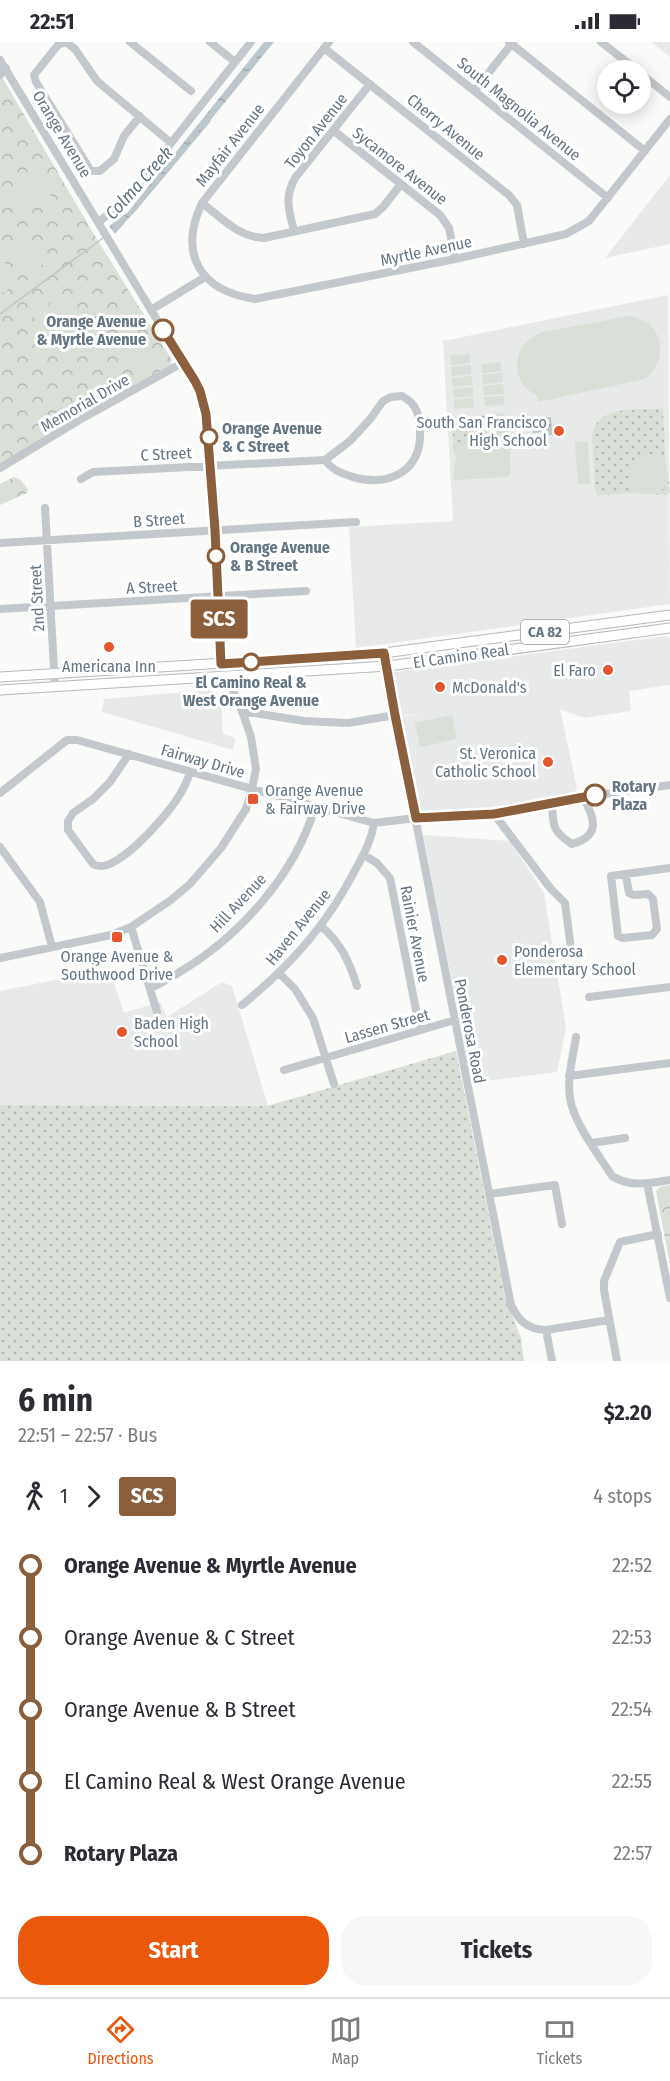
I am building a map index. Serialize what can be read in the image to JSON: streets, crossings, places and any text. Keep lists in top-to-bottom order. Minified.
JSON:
{"streets":{"main road":["CA 82","El Camino Real"],"street":["South Magnolia Avenue","Cherry Avenue","Toyon Avenue","Orange Avenue","Mayfair Avenue","Sycamore Avenue","Myrtle Avenue","Memorial Drive","C Street","B Street","A Street","2nd Street","Fairway Drive","Hill Avenue","Haven Avenue","Rainier Avenue","Lassen Street","Ponderosa Road"]},"crossings":[["South Magnolia Avenue","Myrtle Avenue"],["Cherry Avenue","Toyon Avenue"],["Cherry Avenue","Mayfair Avenue"],["Cherry Avenue","Myrtle Avenue"],["Toyon Avenue","Sycamore Avenue"],["Orange Avenue","Memorial Drive"],["Orange Avenue","C Street"],["Orange Avenue","B Street"],["Orange Avenue","A Street"],["Orange Avenue","El Camino Real"],["Orange Avenue","Fairway Drive"],["Mayfair Avenue","Myrtle Avenue"],["Sycamore Avenue","Myrtle Avenue"],["B Street","2nd Street"],["A Street","2nd Street"],["2nd Street","El Camino Real"],["El Camino Real","Ponderosa Road"],["Fairway Drive","Hill Avenue"],["Fairway Drive","Haven Avenue"],["Fairway Drive","Ponderosa Road"],["Haven Avenue","Rainier Avenue"],["Rainier Avenue","Lassen Street"],["Lassen Street","Ponderosa Road"]],"water":["Colma Creek"],"places":{"other":["Orange Avenue & Myrtle Avenue","South San Francisco High School","Orange Avenue & C Street","Orange Avenue & B Street","Americana Inn","El Camino Real & West Orange Avenue","El Faro","McDonald's","St. Veronica Catholic School","Rotary Plaza","Ponderosa Elementary School","Baden High School"],"transit":["Orange Avenue & Fairway Drive","Orange Avenue & Southwood Drive"]},"lines":["bus line SCS"],"page":{"status":"22:51","on_map":"SCS","heading":["6 min","22:51 – 22:57 · Bus","$2.20"],"legs":["1","SCS","4 stops"],"list":[{"name":"Orange Avenue & Myrtle Avenue","value":"22:52"},{"name":"Orange Avenue & C Street","value":"22:53"},{"name":"Orange Avenue & B Street","value":"22:54"},{"name":"El Camino Real & West Orange Avenue","value":"22:55"},{"name":"Rotary Plaza","value":"22:57"}],"buttons":["Start","Tickets"],"tabs":["Directions","Map","Tickets"]}}
